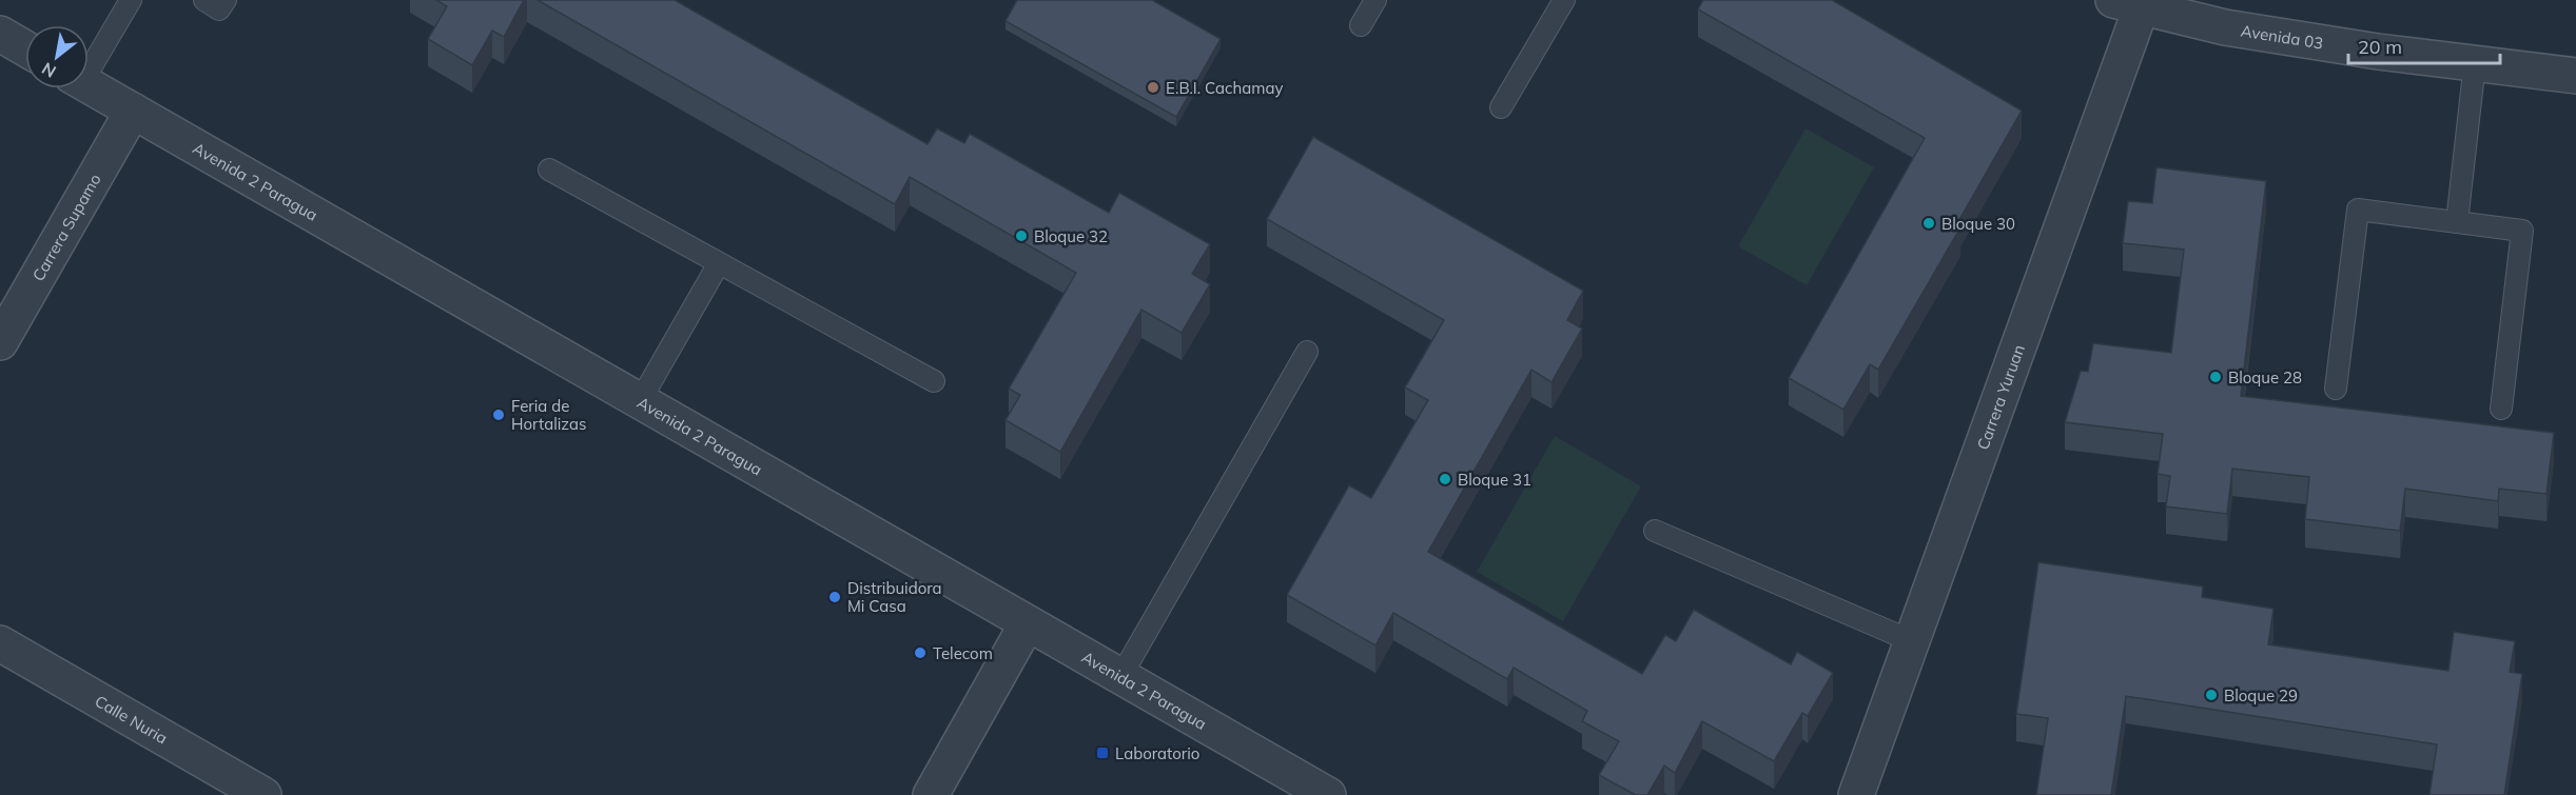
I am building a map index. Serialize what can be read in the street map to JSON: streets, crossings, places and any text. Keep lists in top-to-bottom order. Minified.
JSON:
{"streets":{"street":["Avenida 03","Avenida 2 Paragua","Carrera Supamo","Carrera Yuruan","Calle Nuria"]},"crossings":[["Avenida 03","Carrera Yuruan"],["Avenida 2 Paragua","Carrera Supamo"]],"places":{"other":["E.B.I. Cachamay","Bloque 30","Bloque 32","Bloque 28","Feria de Hortalizas","Bloque 31","Distribuidora Mi Casa","Telecom","Bloque 29"],"transit":["Laboratorio"]},"scale_bar":"20 m","north":"bottom left"}
